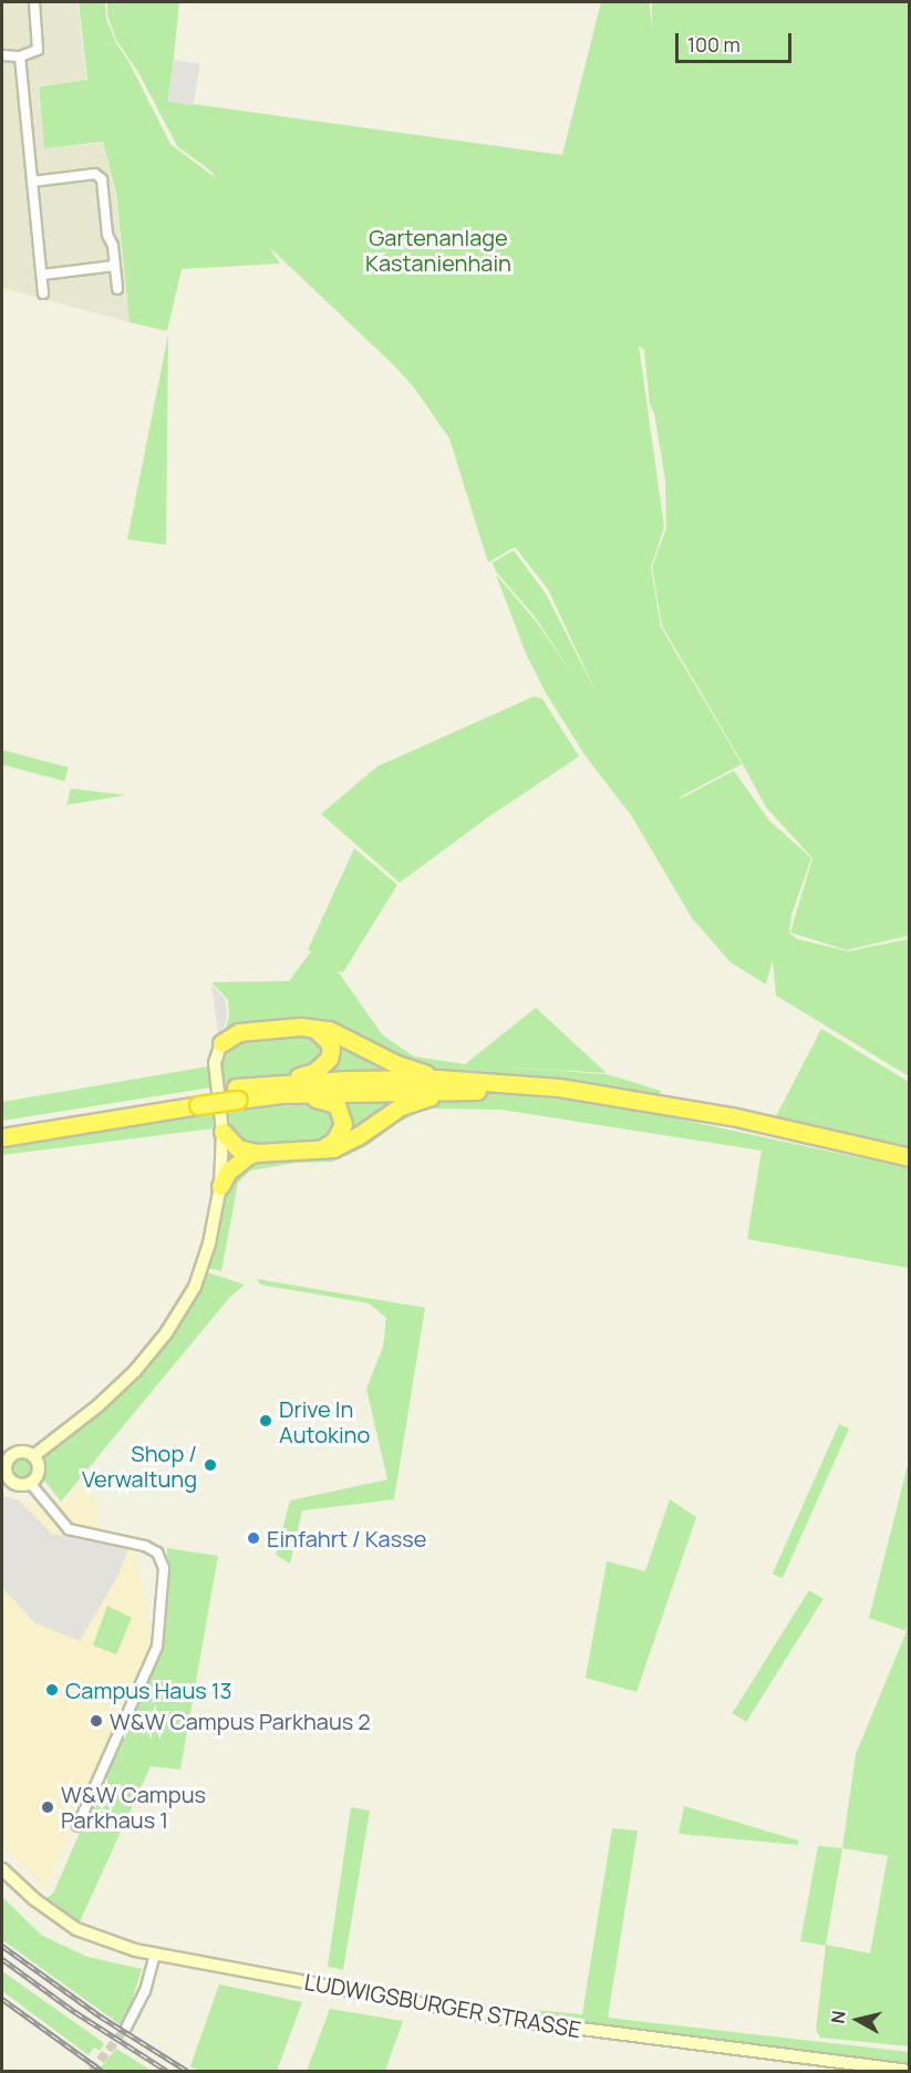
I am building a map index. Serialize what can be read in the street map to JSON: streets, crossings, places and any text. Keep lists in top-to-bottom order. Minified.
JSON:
{"streets":{"main road":["LUDWIGSBURGER STRASSE"]},"parks":["Gartenanlage Kastanienhain"],"places":["Drive In Autokino","Shop / Verwaltung","Einfahrt / Kasse","Campus Haus 13","W&W Campus Parkhaus 2","W&W Campus Parkhaus 1"],"scale_bar":"100 m","north":"left"}
